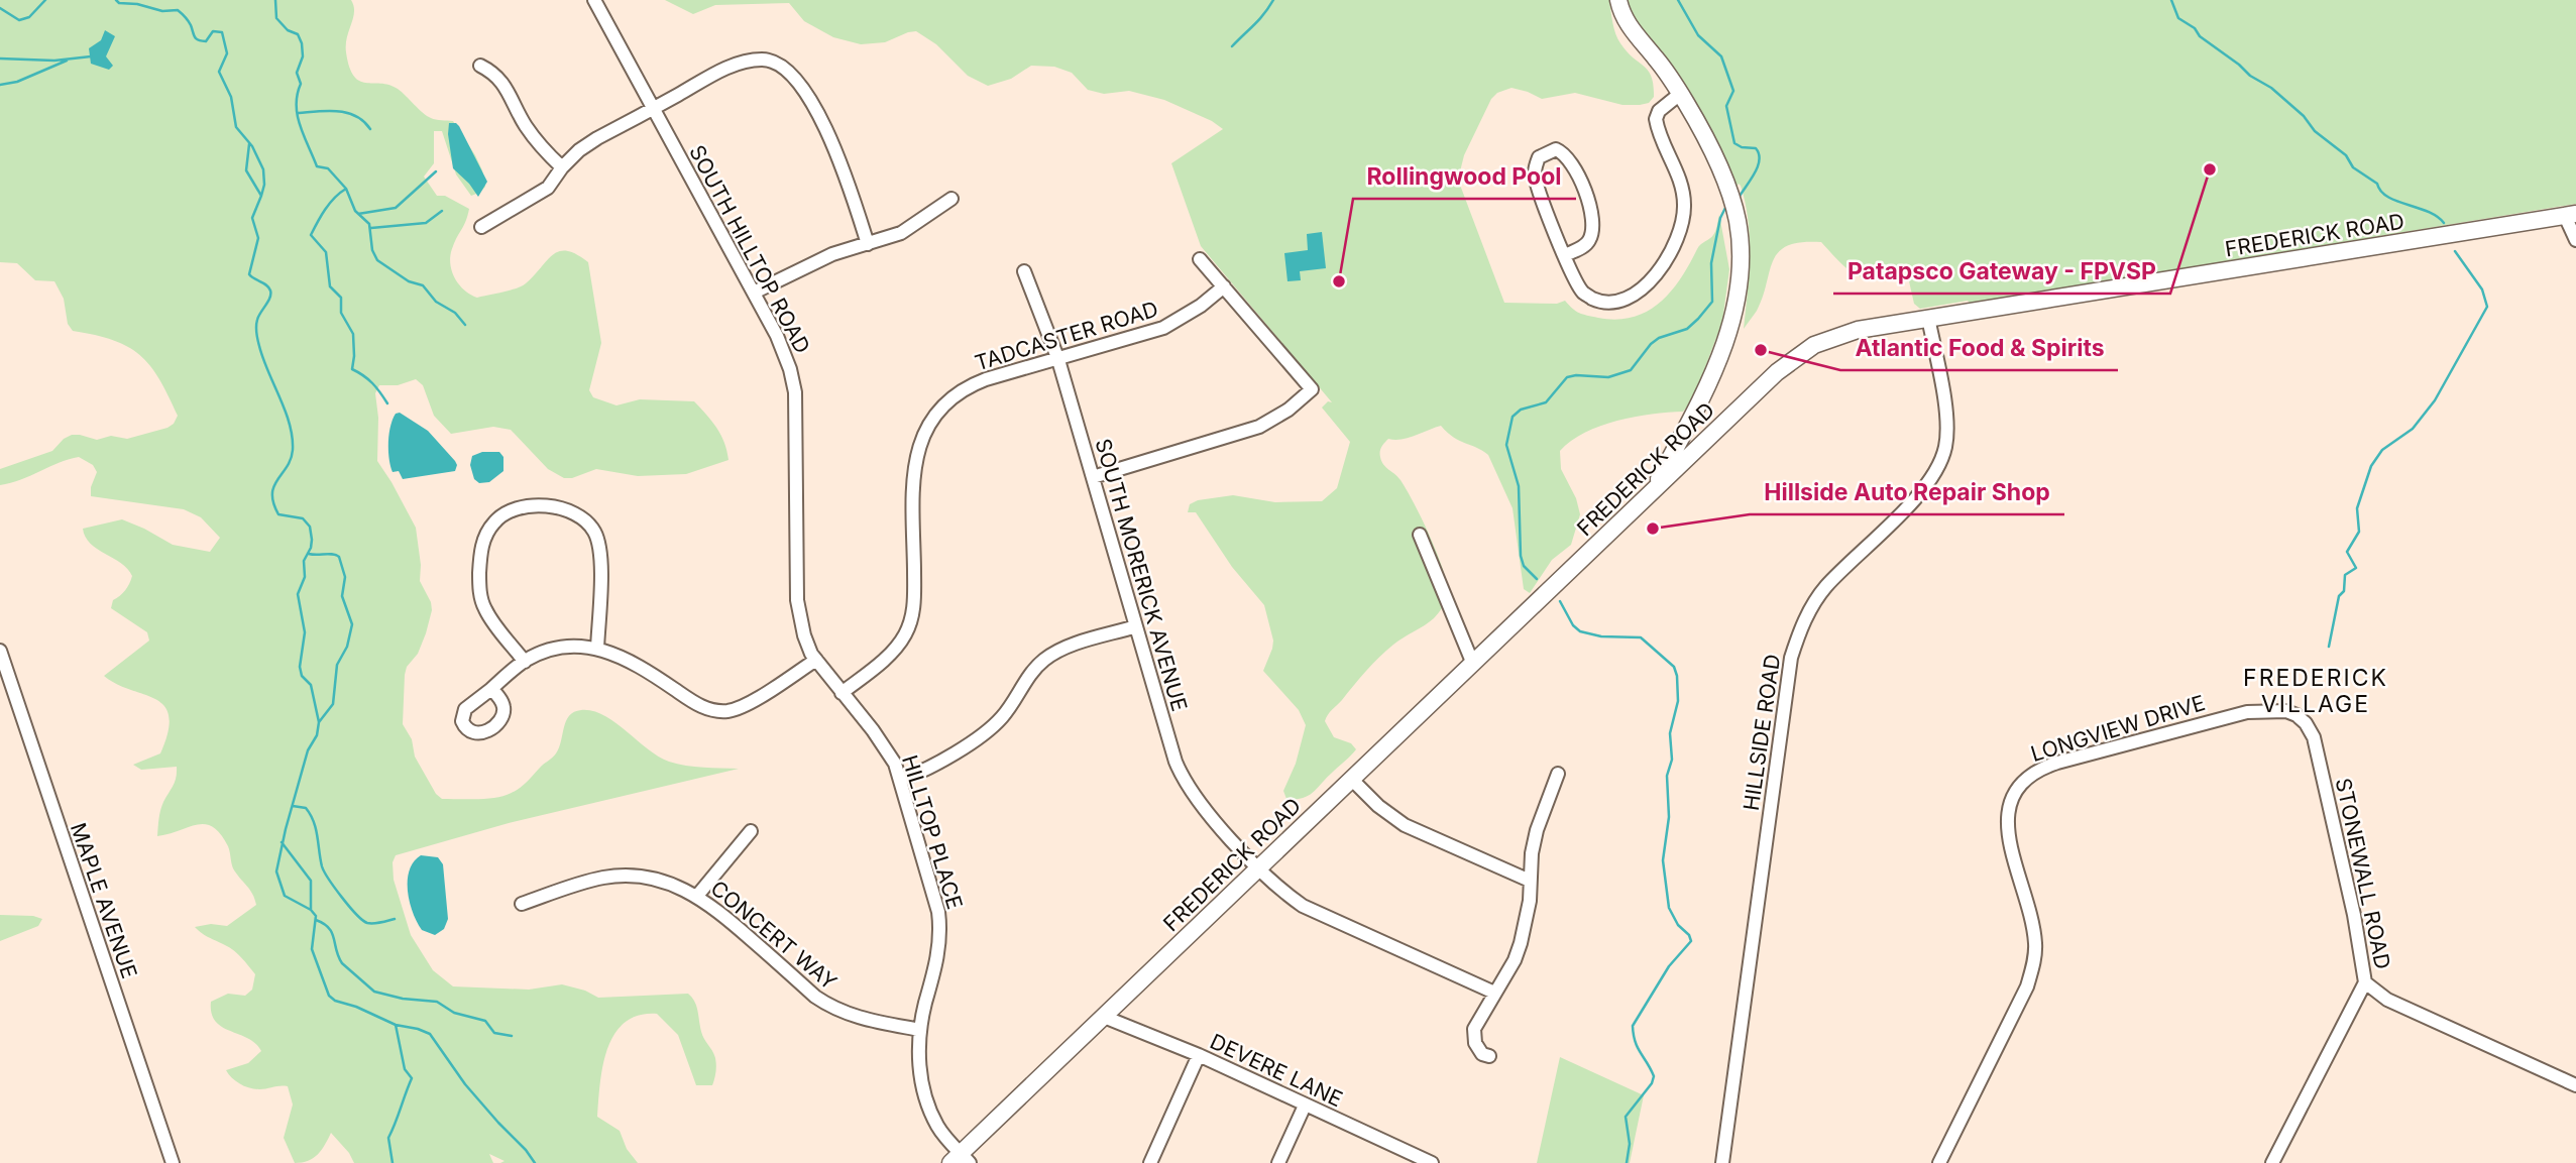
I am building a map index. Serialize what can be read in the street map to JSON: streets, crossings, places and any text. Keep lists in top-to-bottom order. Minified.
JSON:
{"streets":{"main road":["FREDERICK ROAD"],"street":["SOUTH HILLTOP ROAD","TADCASTER ROAD","SOUTH MORERICK AVENUE","LONGVIEW DRIVE","HILLSIDE ROAD","HILLTOP PLACE","STONEWALL ROAD","MAPLE AVENUE","CONCERT WAY","DEVERE LANE"]},"crossings":[["FREDERICK ROAD","SOUTH MORERICK AVENUE"],["FREDERICK ROAD","HILLSIDE ROAD"],["FREDERICK ROAD","HILLTOP PLACE"],["FREDERICK ROAD","DEVERE LANE"],["SOUTH HILLTOP ROAD","TADCASTER ROAD"],["SOUTH HILLTOP ROAD","HILLTOP PLACE"],["TADCASTER ROAD","SOUTH MORERICK AVENUE"],["TADCASTER ROAD","HILLTOP PLACE"],["LONGVIEW DRIVE","STONEWALL ROAD"],["HILLTOP PLACE","CONCERT WAY"]],"districts":["FREDERICK VILLAGE"],"places":["Patapsco Gateway - FPVSP","Rollingwood Pool","Atlantic Food & Spirits","Hillside Auto Repair Shop"]}
